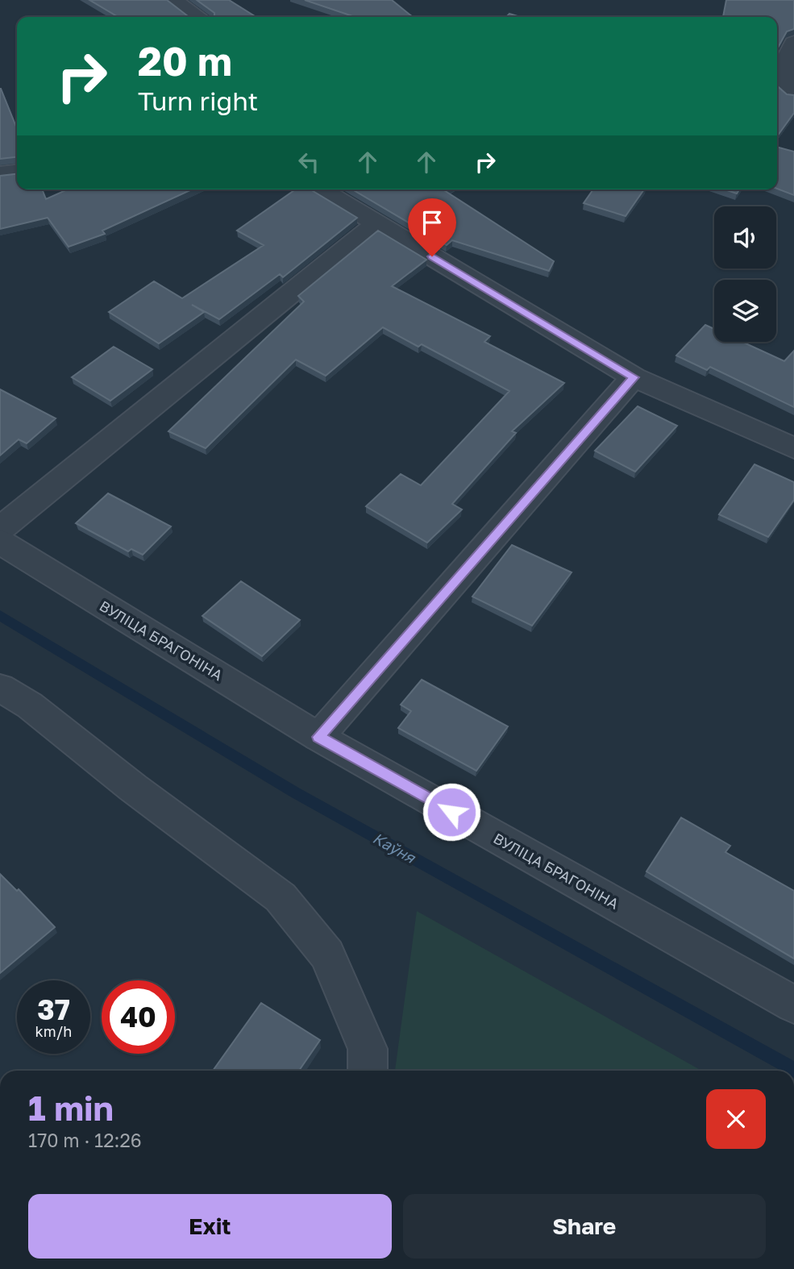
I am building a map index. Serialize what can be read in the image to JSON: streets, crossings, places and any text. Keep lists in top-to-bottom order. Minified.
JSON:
{"streets":{"street":["ВУЛІЦА БРАГОНІНА"]},"water":["Каўня"],"page":{"turn":["20 m","Turn right"],"speed":"37 km/h","limit":"40","heading":["1 min","170 m · 12:26"],"buttons":["Exit","Share"]}}
